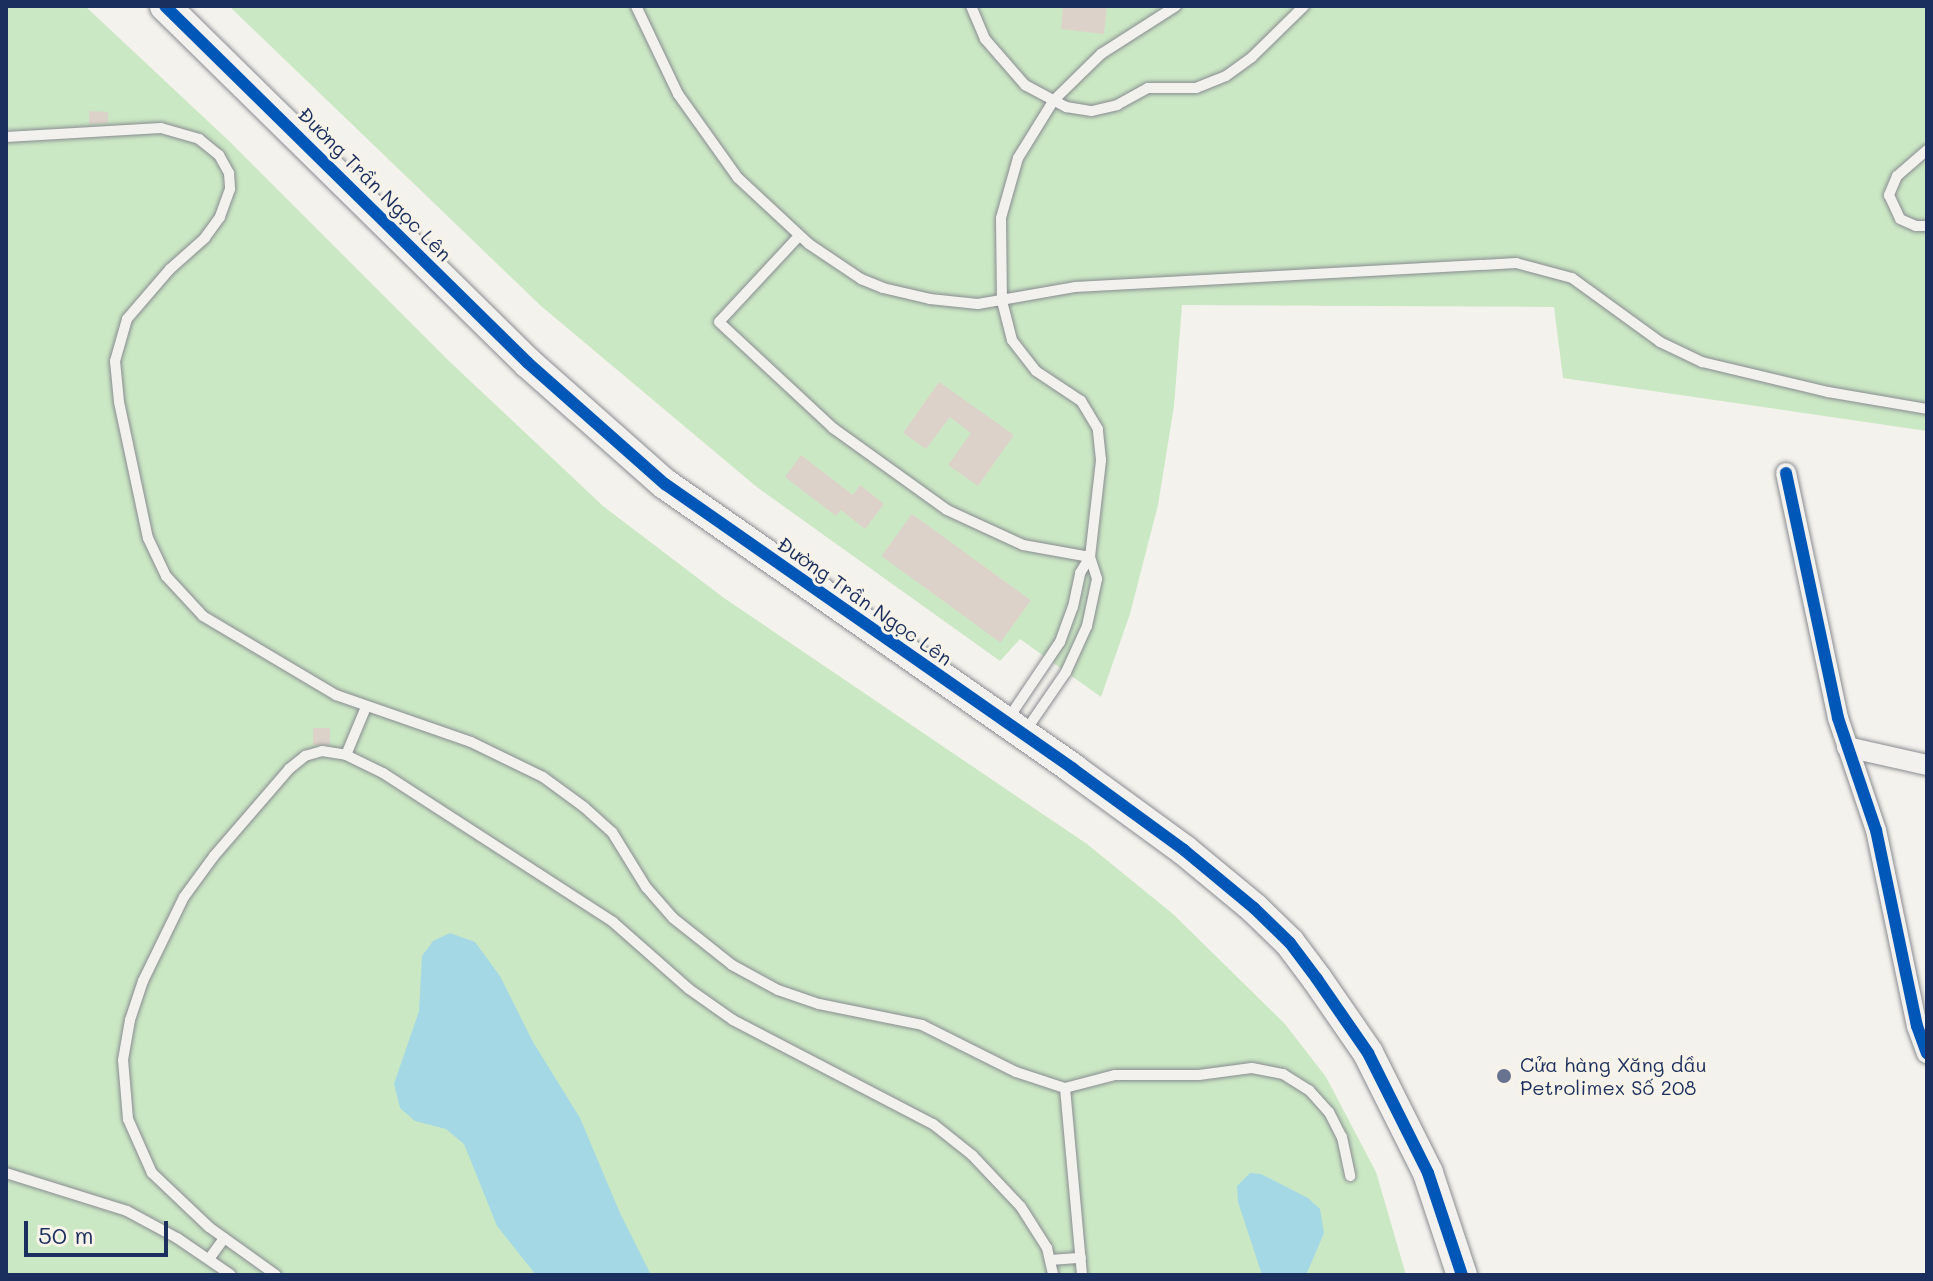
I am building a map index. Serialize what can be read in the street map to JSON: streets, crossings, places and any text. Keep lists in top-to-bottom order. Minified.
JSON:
{"streets":{"street":["Đường Trần Ngọc Lên"]},"places":["Cửa hàng Xăng dầu Petrolimex Số 208"],"scale_bar":"50 m"}
